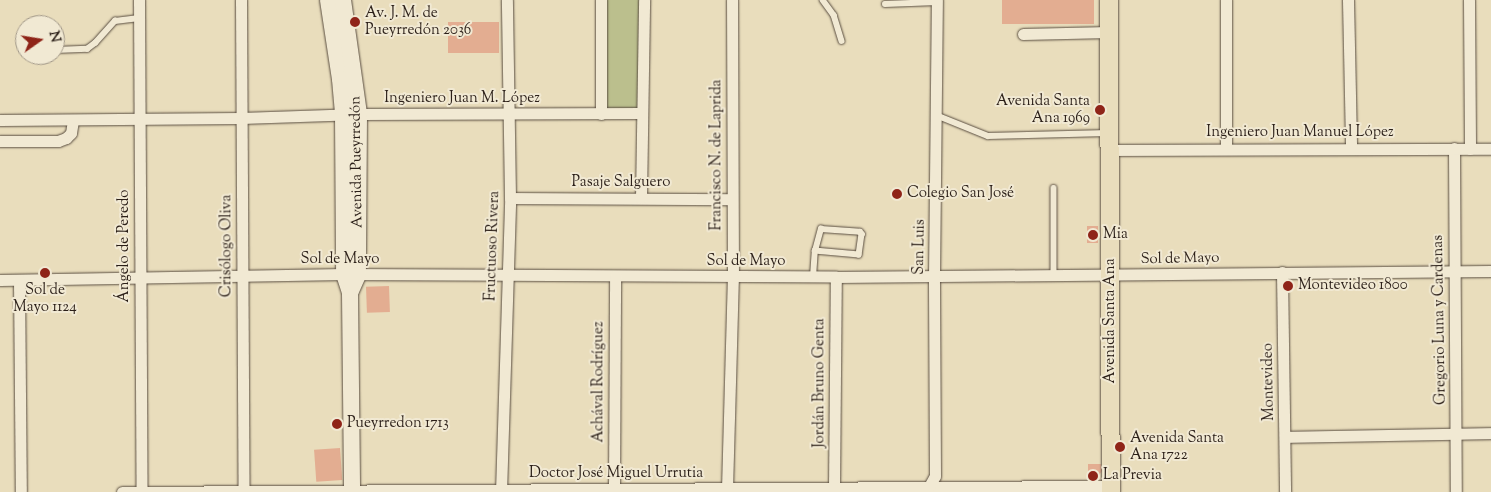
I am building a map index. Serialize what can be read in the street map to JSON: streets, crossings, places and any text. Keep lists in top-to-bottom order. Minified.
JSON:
{"streets":{"main road":["Avenida Pueyrredón","Avenida Santa Ana"],"street":["Ingeniero Juan M. López","Ingeniero Juan Manuel López","Francisco N. de Laprida","Pasaje Salguero","Ángelo de Peredo","Crisólogo Oliva","Fructuoso Rivera","San Luis","Sol de Mayo","Gregorio Luna y Cardenas","Achával Rodríguez","Montevideo","Jordán Bruno Genta","Doctor José Miguel Urrutia"]},"crossings":[["Ingeniero Juan M. López","Avenida Pueyrredón"],["Ingeniero Juan M. López","Ángelo de Peredo"],["Ingeniero Juan M. López","Crisólogo Oliva"],["Ingeniero Juan M. López","Fructuoso Rivera"],["Ingeniero Juan Manuel López","San Luis"],["Ingeniero Juan Manuel López","Gregorio Luna y Cardenas"],["Ingeniero Juan Manuel López","Avenida Santa Ana"],["Francisco N. de Laprida","Pasaje Salguero"],["Francisco N. de Laprida","Sol de Mayo"],["Francisco N. de Laprida","Doctor José Miguel Urrutia"],["Avenida Pueyrredón","Sol de Mayo"],["Avenida Pueyrredón","Doctor José Miguel Urrutia"],["Pasaje Salguero","Fructuoso Rivera"],["Ángelo de Peredo","Sol de Mayo"],["Ángelo de Peredo","Doctor José Miguel Urrutia"],["Crisólogo Oliva","Sol de Mayo"],["Crisólogo Oliva","Doctor José Miguel Urrutia"],["Fructuoso Rivera","Sol de Mayo"],["Fructuoso Rivera","Doctor José Miguel Urrutia"],["San Luis","Sol de Mayo"],["San Luis","Doctor José Miguel Urrutia"],["Sol de Mayo","Gregorio Luna y Cardenas"],["Sol de Mayo","Avenida Santa Ana"],["Sol de Mayo","Achával Rodríguez"],["Sol de Mayo","Montevideo"],["Sol de Mayo","Jordán Bruno Genta"],["Avenida Santa Ana","Doctor José Miguel Urrutia"],["Achával Rodríguez","Doctor José Miguel Urrutia"],["Jordán Bruno Genta","Doctor José Miguel Urrutia"]],"places":["Av. J. M. de Pueyrredón 2036","Avenida Santa Ana 1969","Colegio San José","Mia","Sol de Mayo 1124","Montevideo 1800","Pueyrredon 1713","Avenida Santa Ana 1722","La Previa"],"north":"right"}
